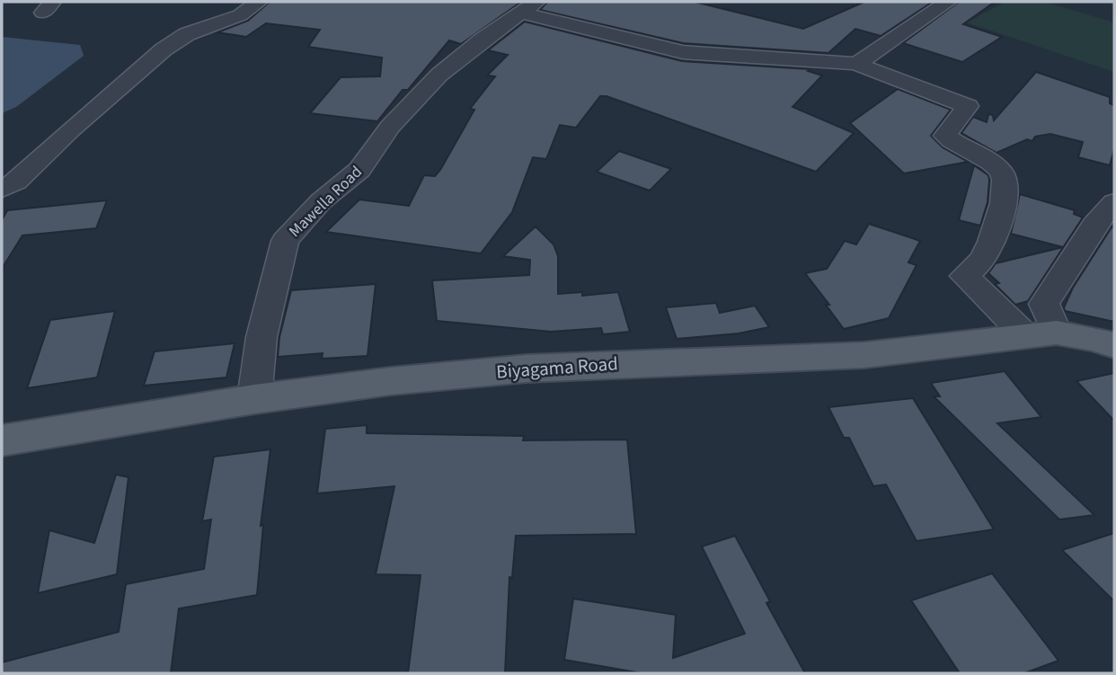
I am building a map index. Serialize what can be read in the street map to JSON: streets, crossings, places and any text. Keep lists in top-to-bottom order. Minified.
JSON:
{"streets":{"main road":["Biyagama Road"],"street":["Mawella Road"]},"crossings":[["Mawella Road","Biyagama Road"]]}
